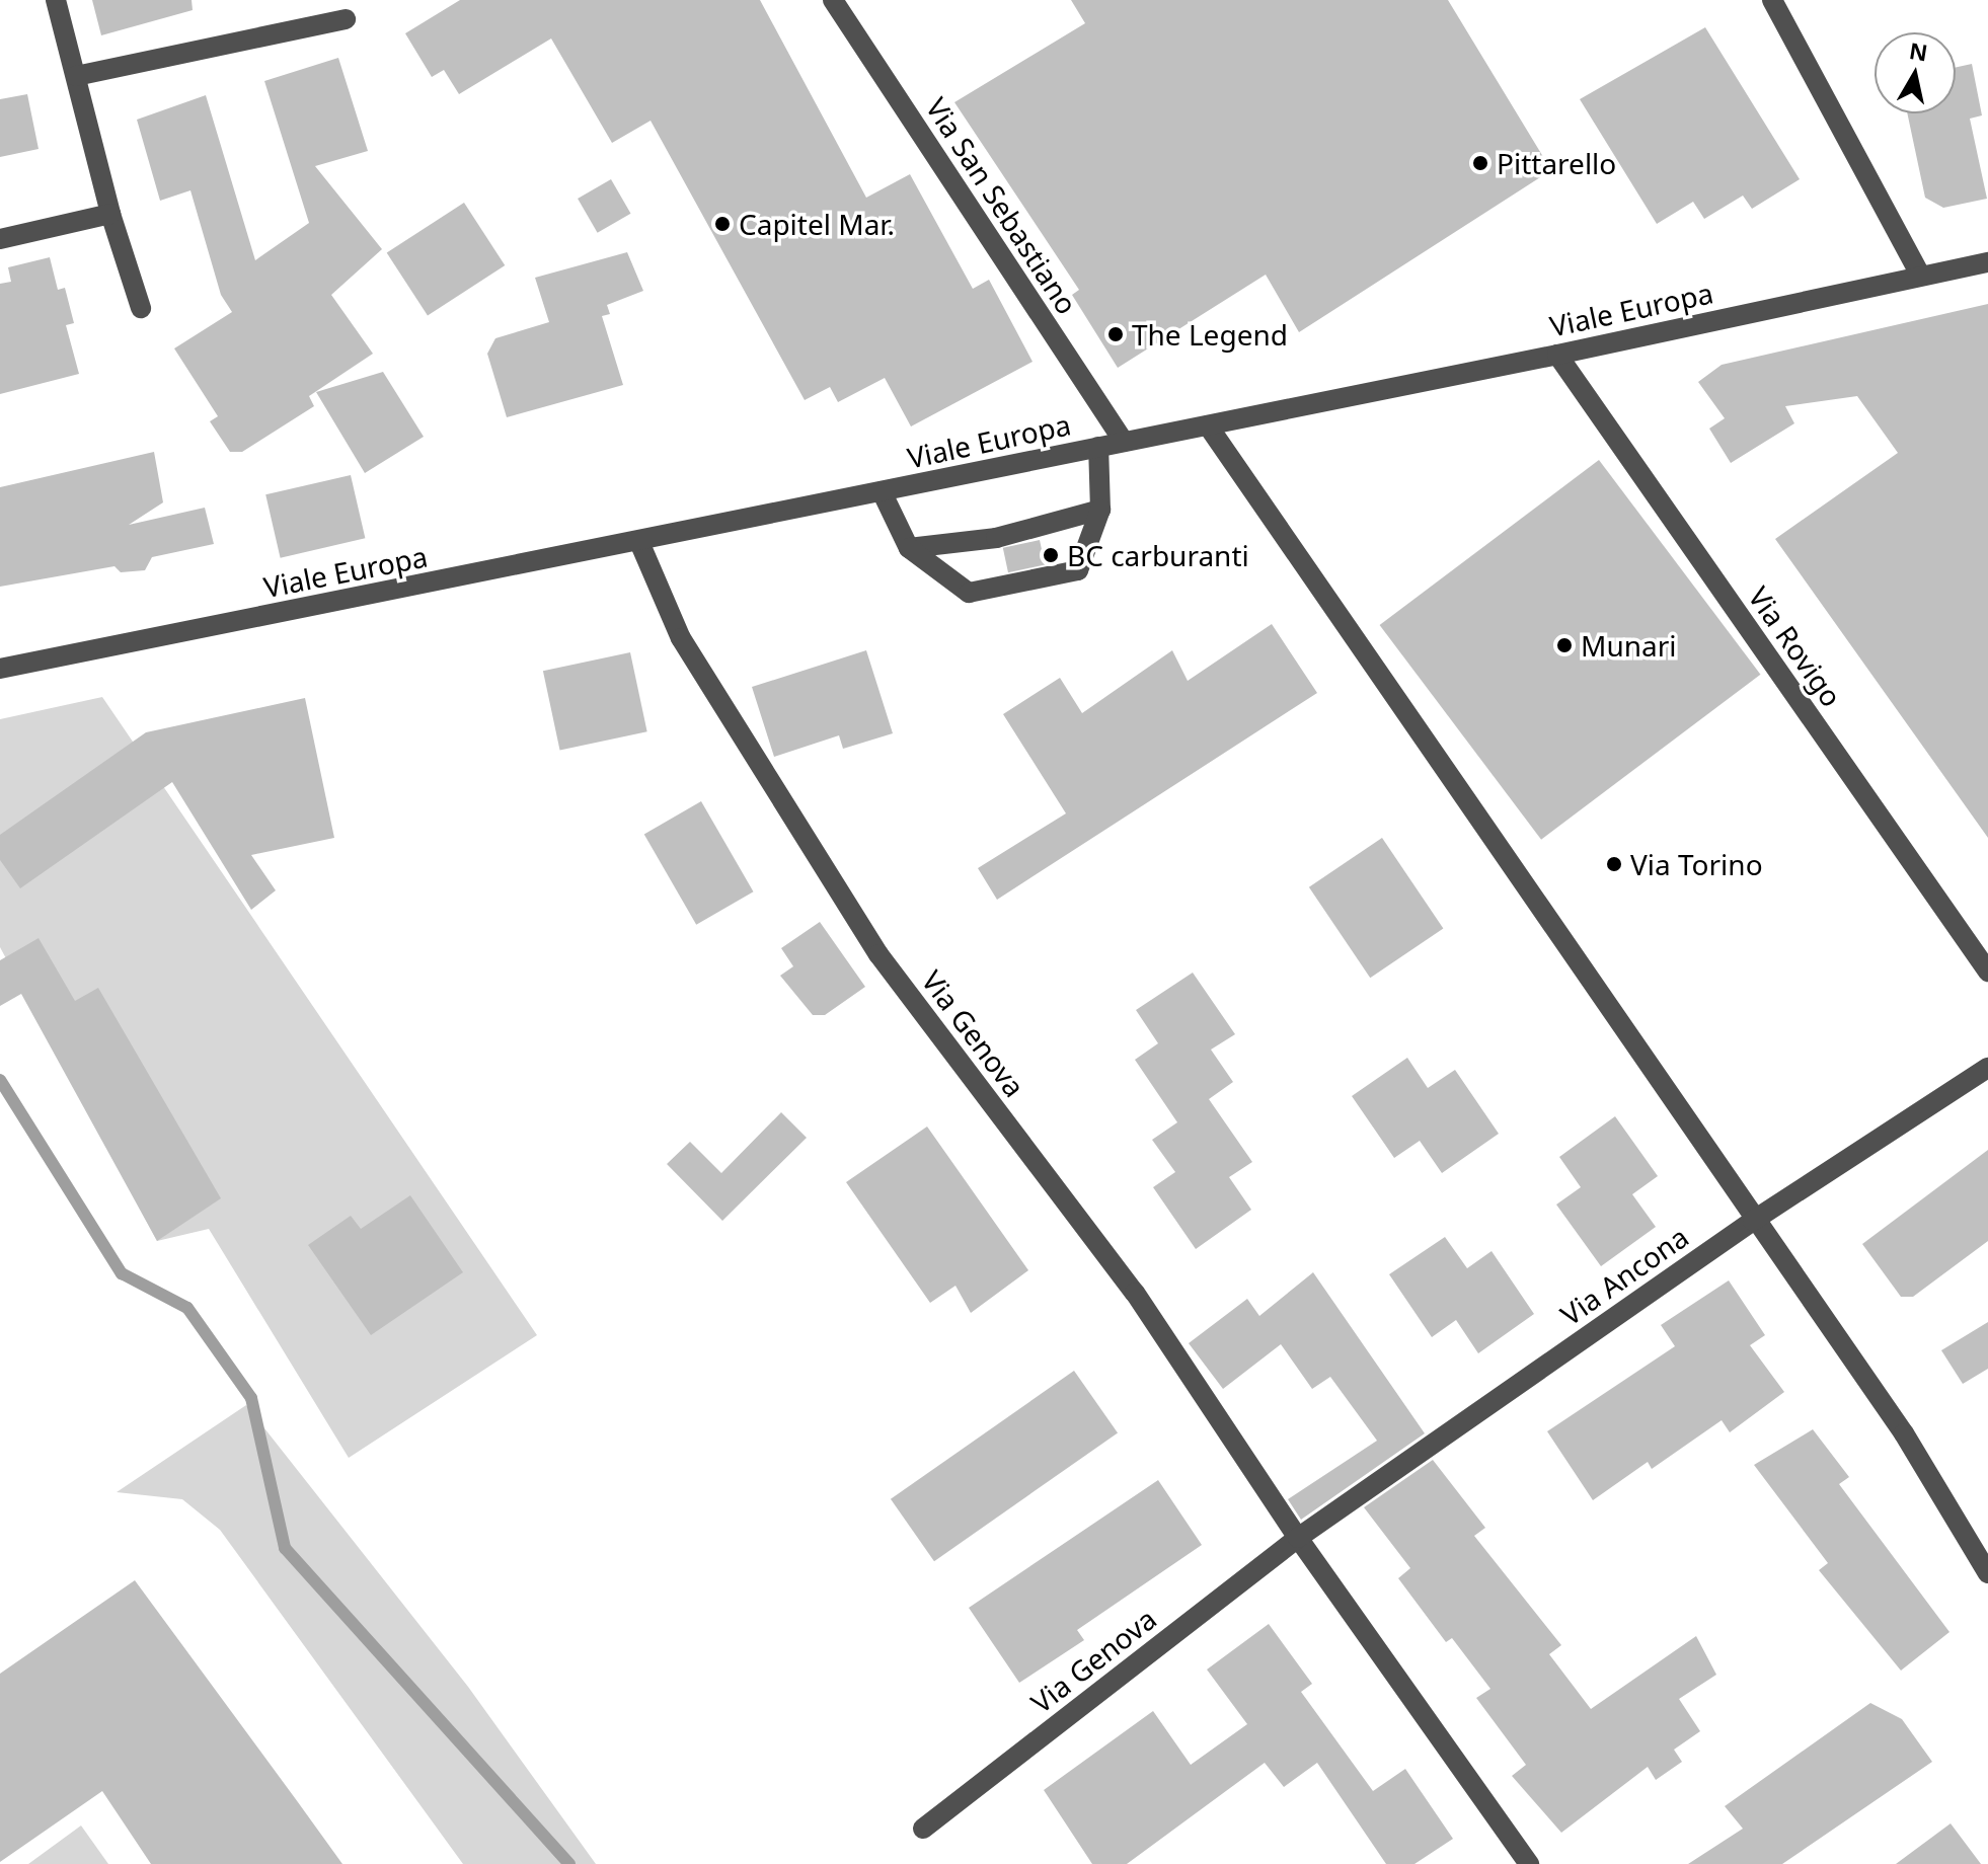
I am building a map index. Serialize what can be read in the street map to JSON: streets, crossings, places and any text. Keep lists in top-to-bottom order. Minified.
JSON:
{"streets":{"street":["Via San Sebastiano","Viale Europa","Via Rovigo","Via Genova","Via Ancona"]},"crossings":[["Via San Sebastiano","Viale Europa"],["Viale Europa","Via Rovigo"],["Viale Europa","Via Genova"],["Via Genova","Via Ancona"]],"places":["Pittarello","Capitel Mar.","The Legend","BC carburanti","Munari","Via Torino"],"north":"top"}
